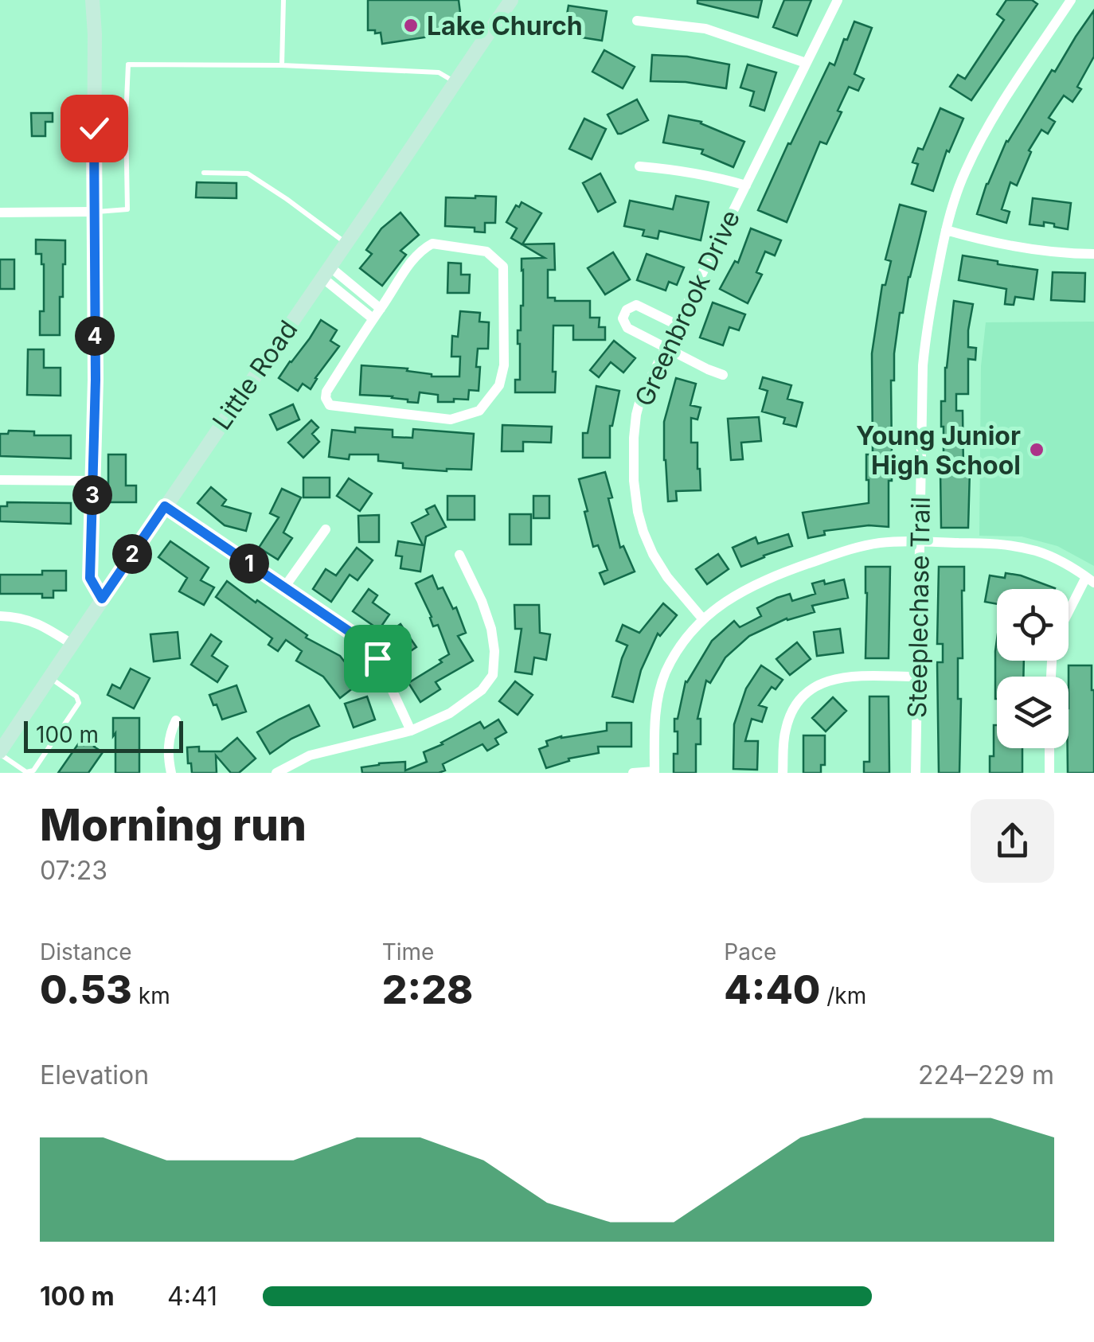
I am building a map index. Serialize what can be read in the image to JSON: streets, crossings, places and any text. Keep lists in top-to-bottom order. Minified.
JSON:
{"streets":{"street":["Greenbrook Drive","Little Road","Steeplechase Trail"]},"places":["Lake Church","Young Junior High School"],"scale_bar":"100 m","page":{"pins":["4","3","2","1"],"scale":"100 m","heading":["Morning run","07:23"],"stats":[["Distance","0.53 km"],["Time","2:28"],["Pace","4:40 /km"]],"chart":["Elevation","224–229 m"],"list":[{"name":"100 m","note":"4:41"}]}}
